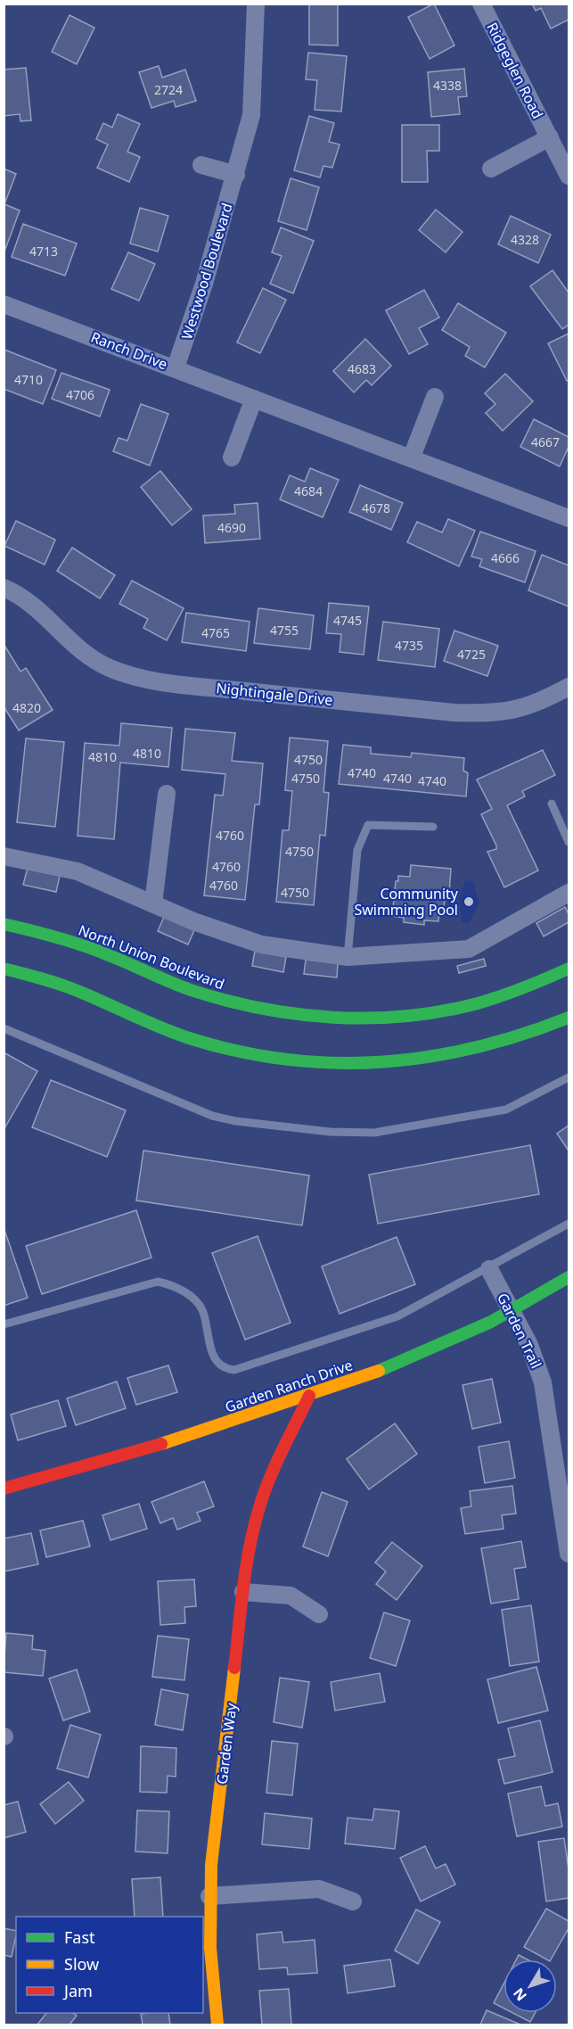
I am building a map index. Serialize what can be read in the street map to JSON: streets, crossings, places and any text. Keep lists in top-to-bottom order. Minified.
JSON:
{"streets":{"street":["Ridgeglen Road","Westwood Boulevard","Ranch Drive","Nightingale Drive","North Union Boulevard","Garden Trail","Garden Ranch Drive","Garden Way"]},"crossings":[["Westwood Boulevard","Ranch Drive"],["Garden Trail","Garden Ranch Drive"],["Garden Ranch Drive","Garden Way"]],"places":["Community Swimming Pool"],"house_numbers":["4338","2724","4328","4713","4683","4710","4706","4667","4684","4678","4690","4666","4745","4755","4765","4735","4725","4820","4810","4810","4750","4740","4750","4740","4740","4760","4750","4760","4760","4750"],"legend":["Fast","Slow","Jam"],"north":"bottom left"}
